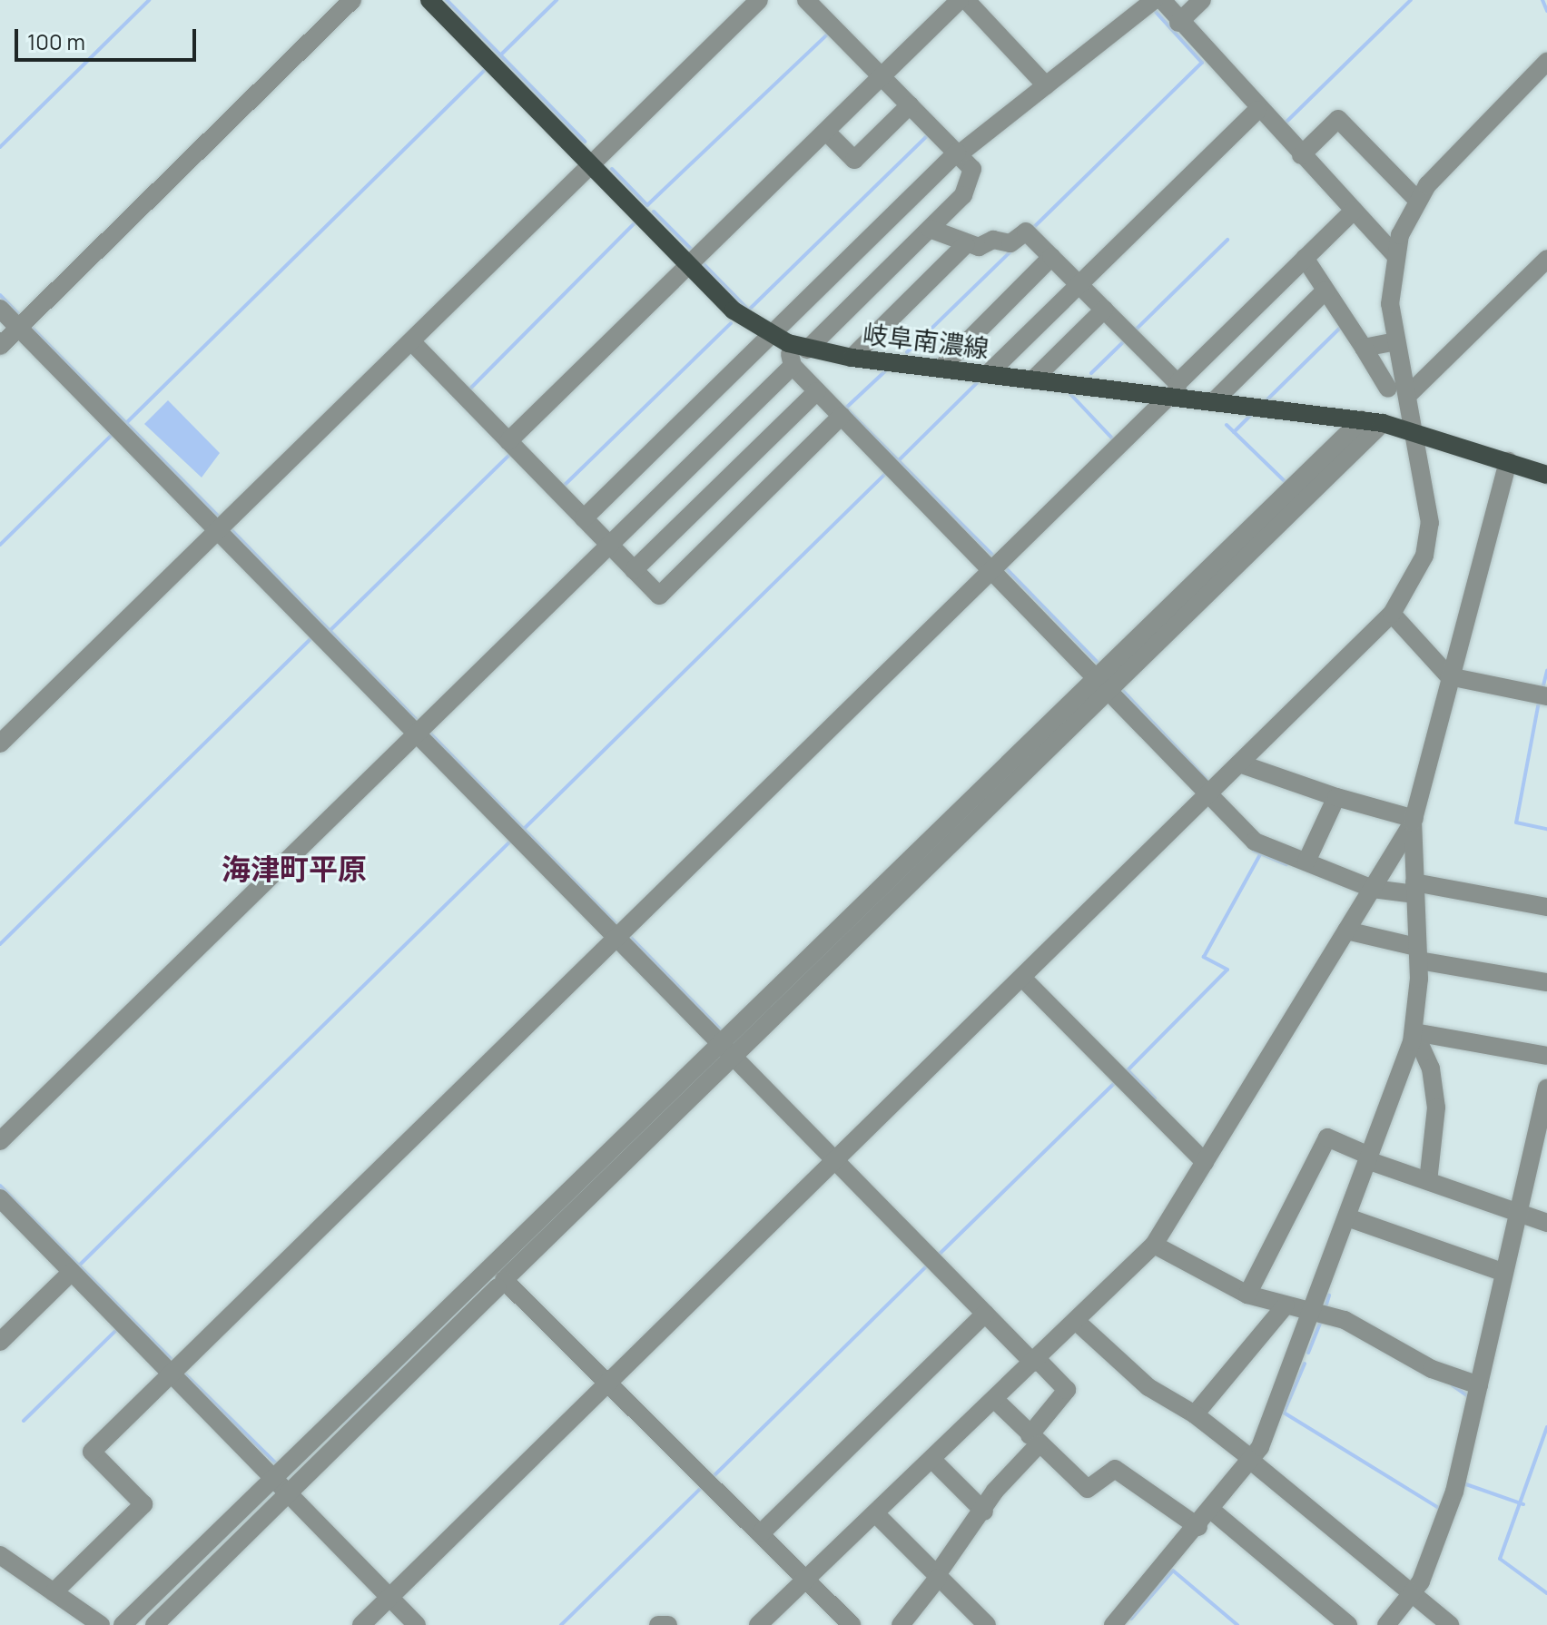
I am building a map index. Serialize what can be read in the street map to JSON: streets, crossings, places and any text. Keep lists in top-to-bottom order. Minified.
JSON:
{"streets":{"main road":["岐阜南濃線"]},"districts":["海津町平原"],"scale_bar":"100 m"}
